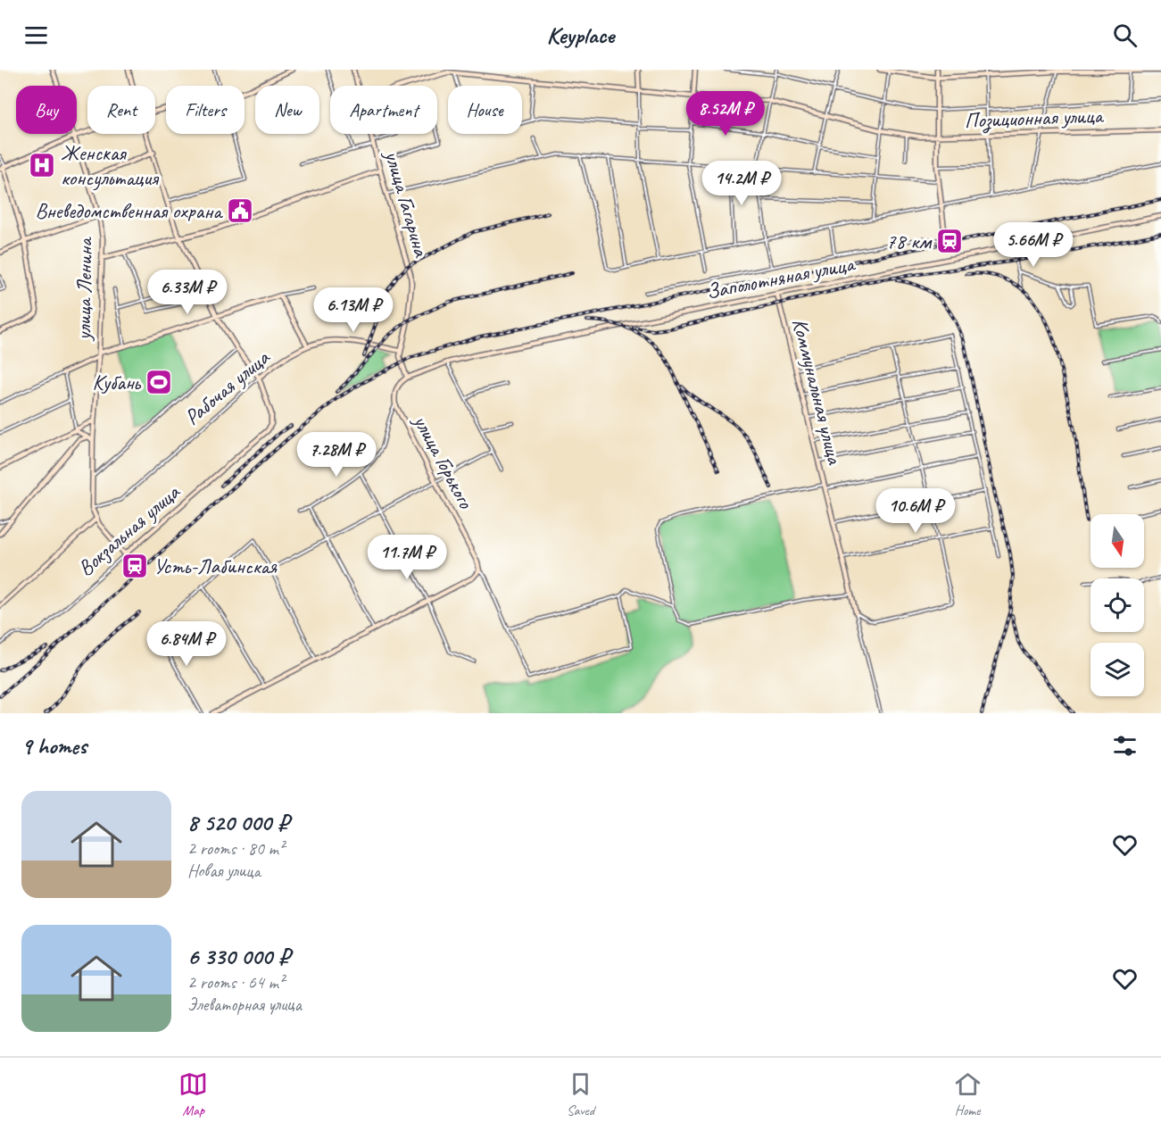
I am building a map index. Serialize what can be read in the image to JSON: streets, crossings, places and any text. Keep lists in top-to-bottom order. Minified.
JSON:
{"streets":{"street":["Позиционная улица","улица Гагарина","Заполотняная улица","улица Ленина","Рабочая улица","Коммунальная улица","улица Горького","Вокзальная улица"]},"crossings":[["улица Гагарина","Заполотняная улица"],["улица Гагарина","Рабочая улица"],["улица Гагарина","улица Горького"],["Заполотняная улица","Коммунальная улица"],["Заполотняная улица","улица Горького"],["Рабочая улица","Вокзальная улица"]],"places":{"hospital":["Женская консультация"],"public building":["Вневедомственная охрана"],"station":["78 км","Усть-Лабинская"],"sports":["Кубань"]},"north":"bottom","page":{"header":"Keyplace","chip":["Buy","Rent","Filters","New","Apartment","House"],"price":["8.52M ₽","14.2M ₽","5.66M ₽","6.33M ₽","6.13M ₽","7.28M ₽","10.6M ₽","11.7M ₽","6.84M ₽"],"heading":"9 homes","list":[{"name":"8 520 000 ₽","note":"2 rooms · 80 m² · Новая улица"},{"name":"6 330 000 ₽","note":"2 rooms · 64 m² · Элеваторная улица"}],"tabs":["Map","Saved","Home"]}}
